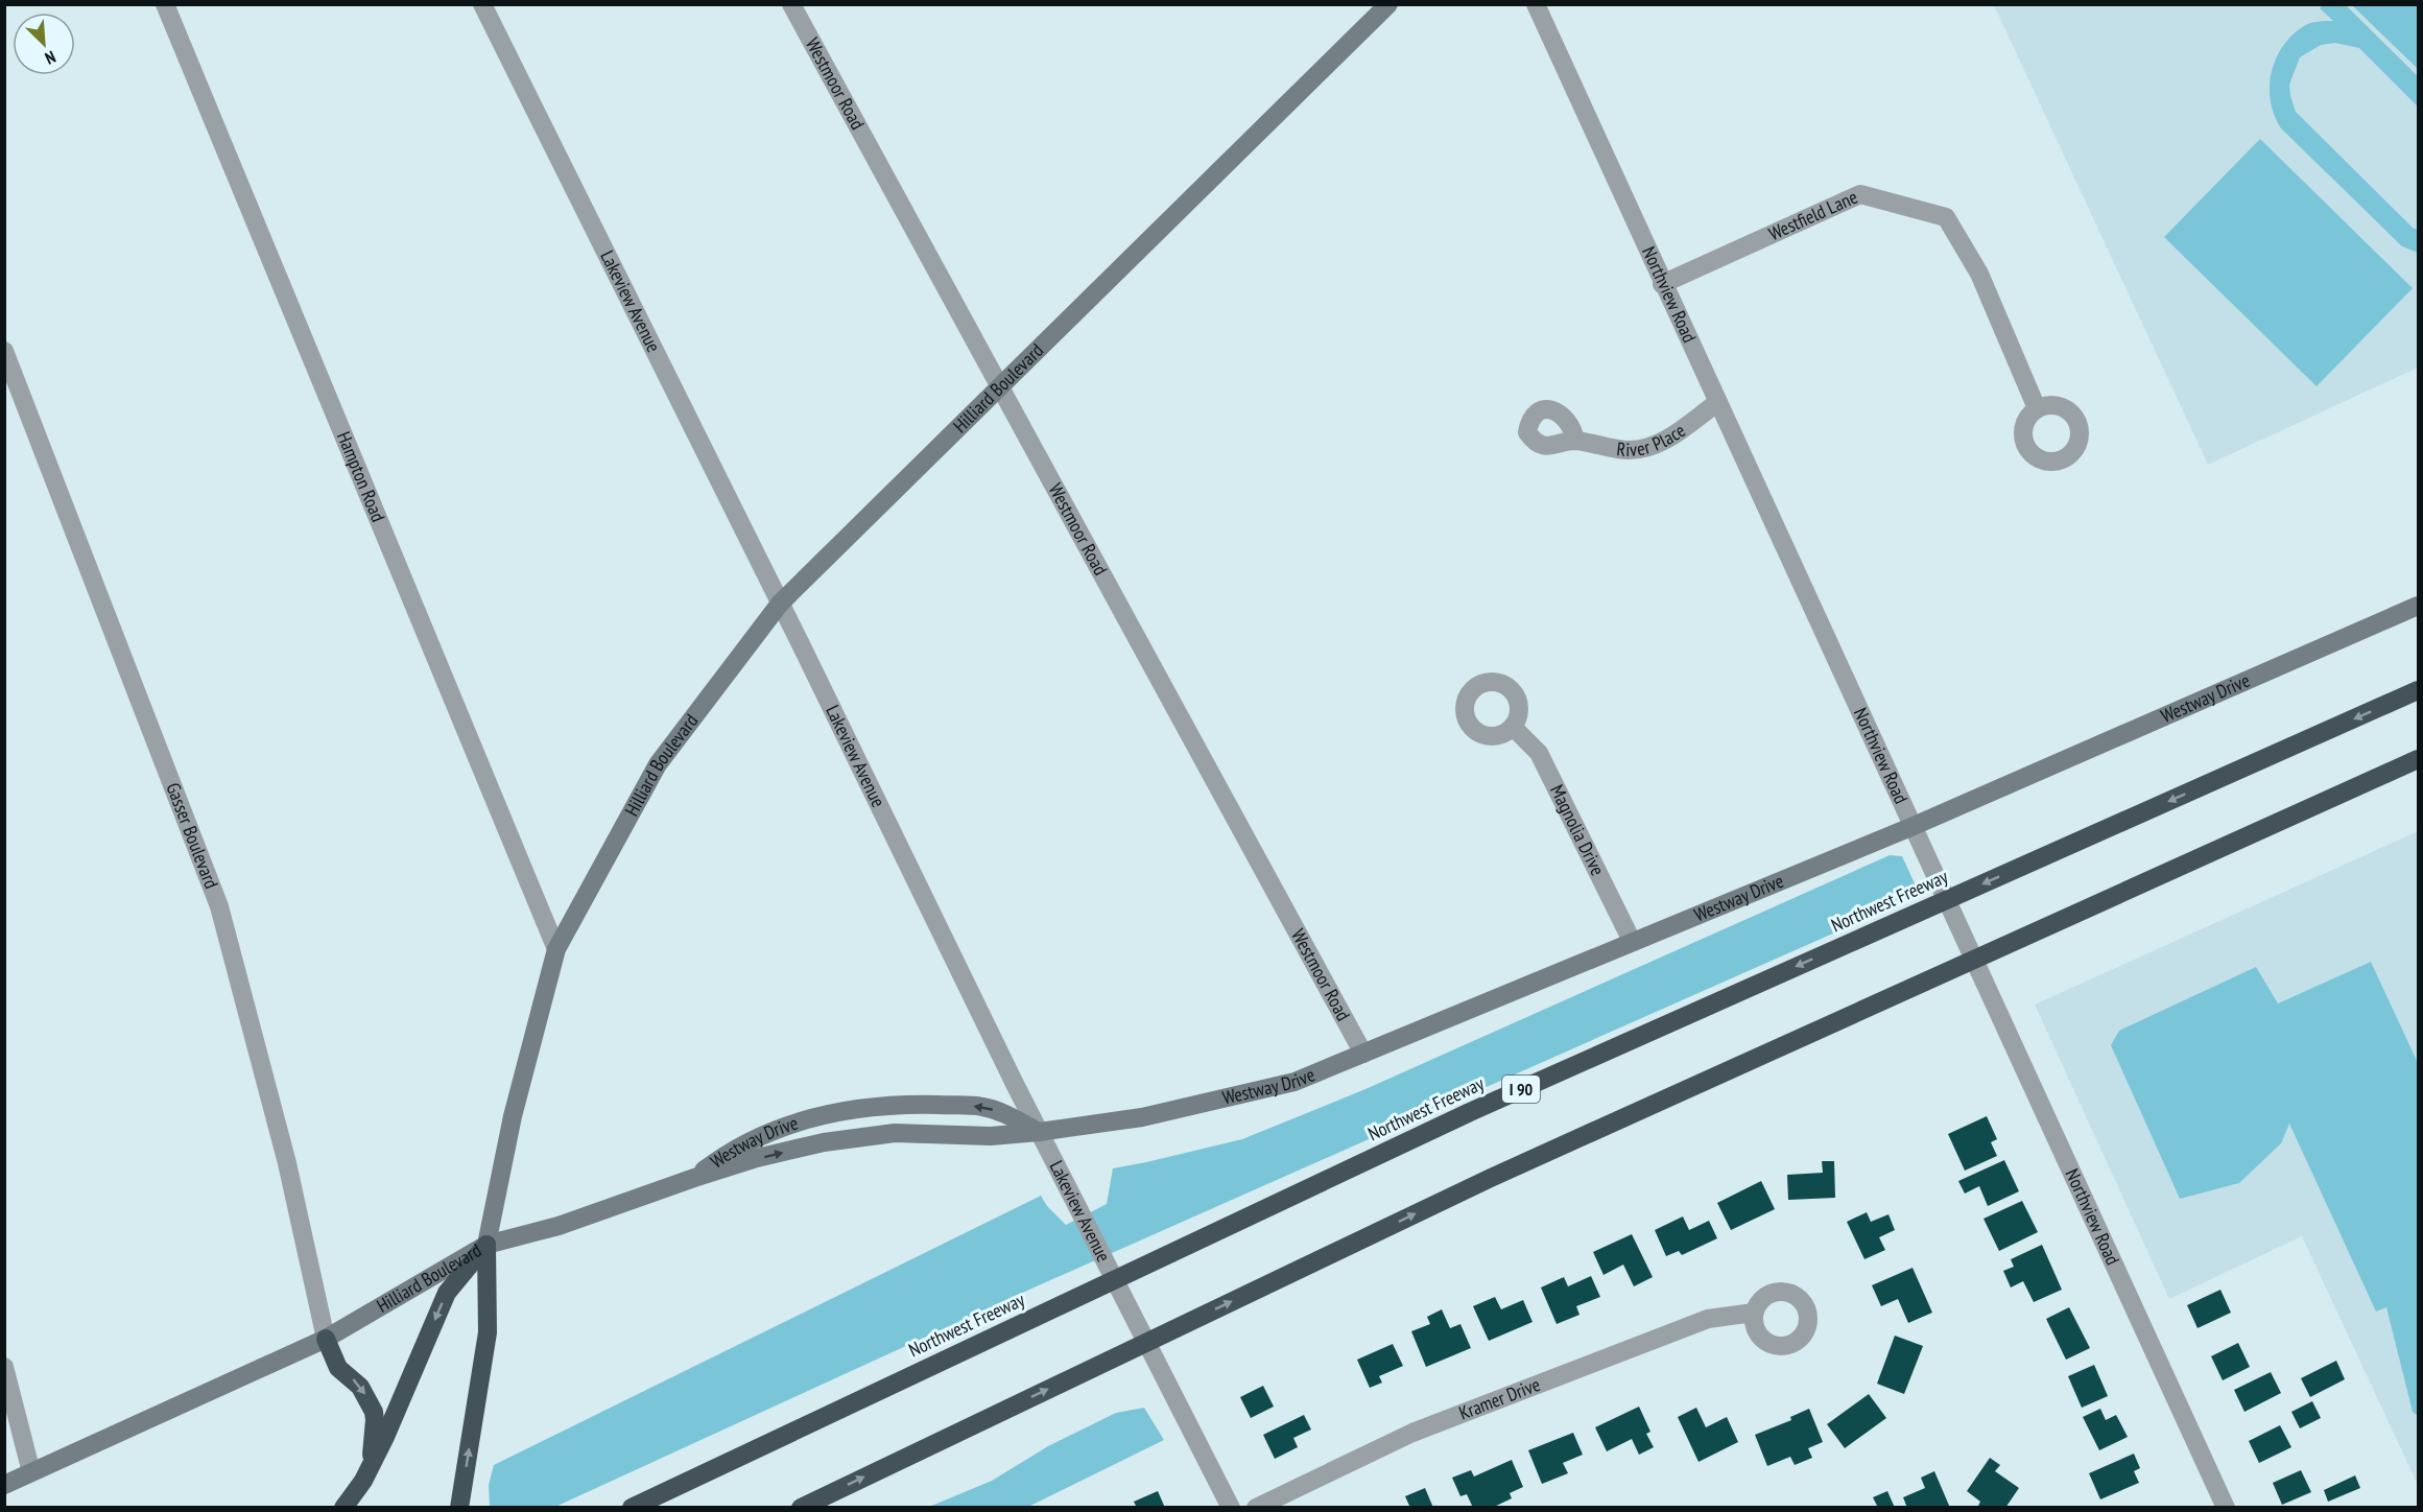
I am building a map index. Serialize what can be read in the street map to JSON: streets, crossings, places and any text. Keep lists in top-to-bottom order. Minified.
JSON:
{"streets":{"highway":["Northwest Freeway","I 90"],"main road":["Hilliard Boulevard","Westway Drive"],"street":["Westmoor Road","Westfield Lane","Northview Road","Lakeview Avenue","River Place","Hampton Road","Magnolia Drive","Gasser Boulevard","Kramer Drive"]},"crossings":[["Westmoor Road","Hilliard Boulevard"],["Westmoor Road","Westway Drive"],["Westfield Lane","Northview Road"],["Northview Road","River Place"],["Northview Road","Westway Drive"],["Lakeview Avenue","Hilliard Boulevard"],["Lakeview Avenue","Westway Drive"],["Hilliard Boulevard","Hampton Road"],["Hilliard Boulevard","Westway Drive"],["Hilliard Boulevard","Gasser Boulevard"],["Westway Drive","Magnolia Drive"]],"north":"bottom right"}
